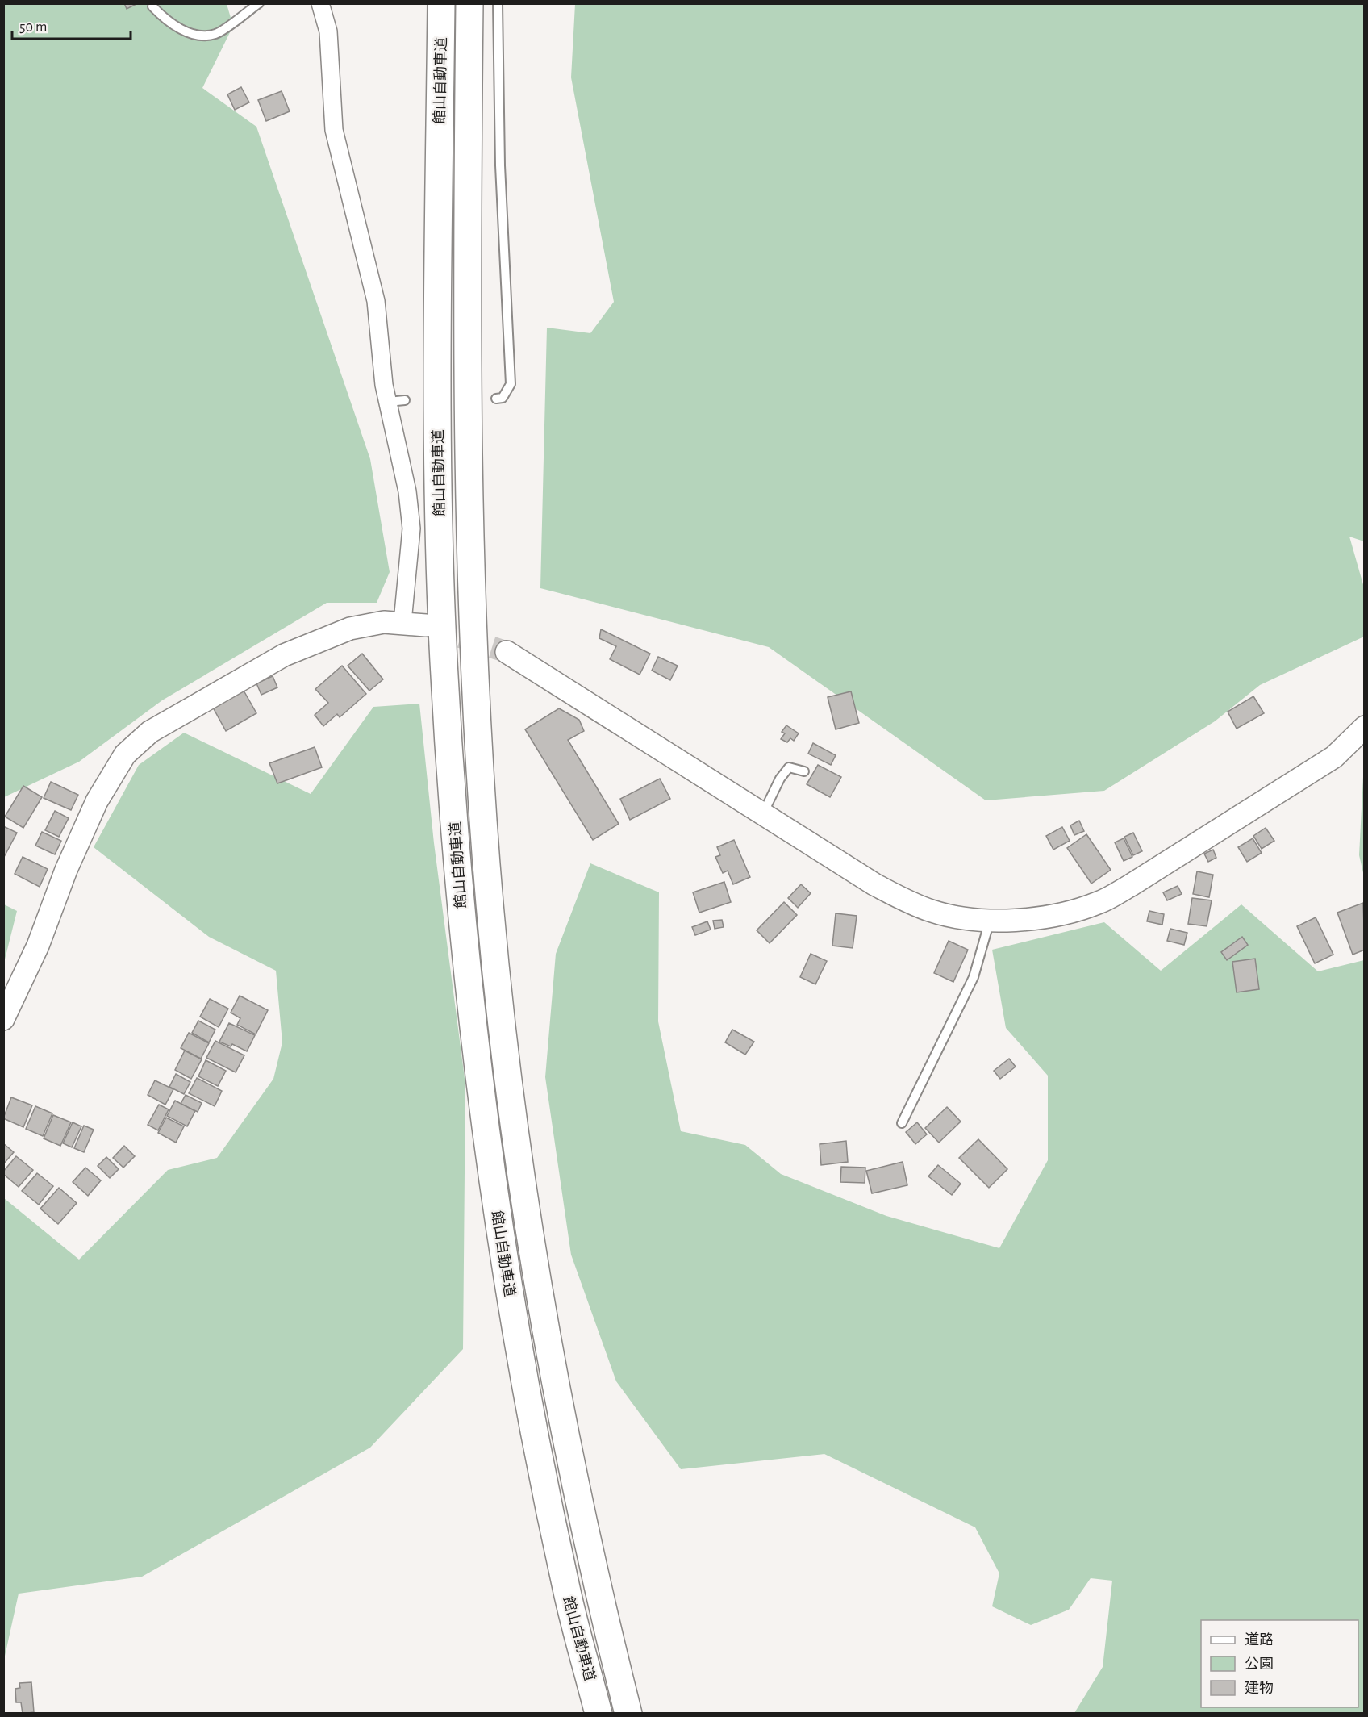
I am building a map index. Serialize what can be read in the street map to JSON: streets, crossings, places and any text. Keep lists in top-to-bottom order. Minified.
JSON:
{"streets":{"highway":["館山自動車道"]},"legend":["道路","公園","建物"],"scale_bar":"50 m"}
